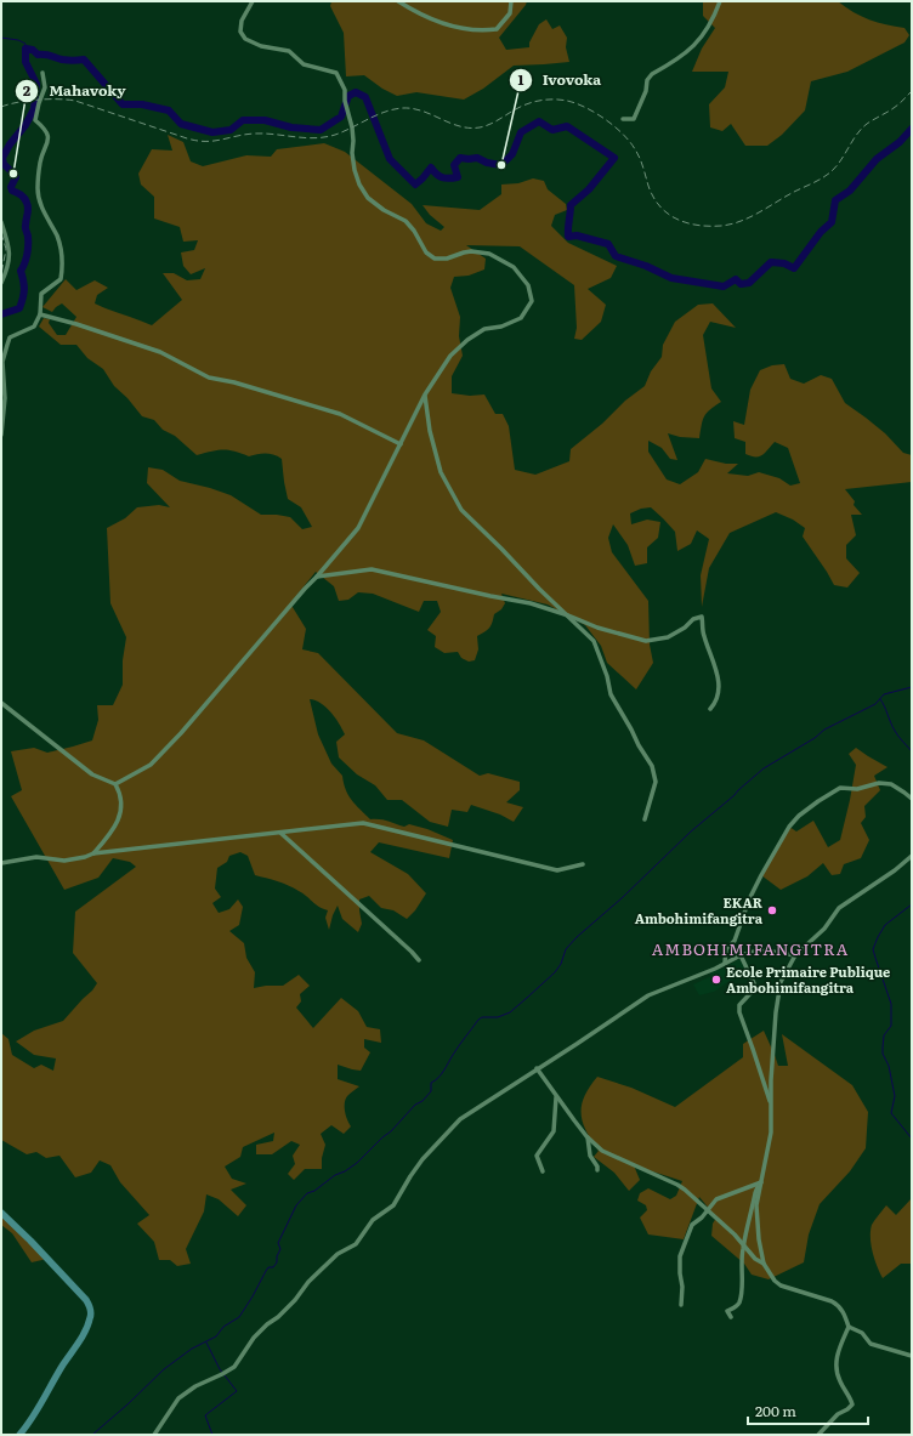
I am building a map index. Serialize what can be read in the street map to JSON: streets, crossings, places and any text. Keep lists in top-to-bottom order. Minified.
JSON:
{"districts":["AMBOHIMIFANGITRA"],"places":["Ivovoka","Mahavoky","EKAR Ambohimifangitra","Ecole Primaire Publique Ambohimifangitra"],"scale_bar":"200 m"}
